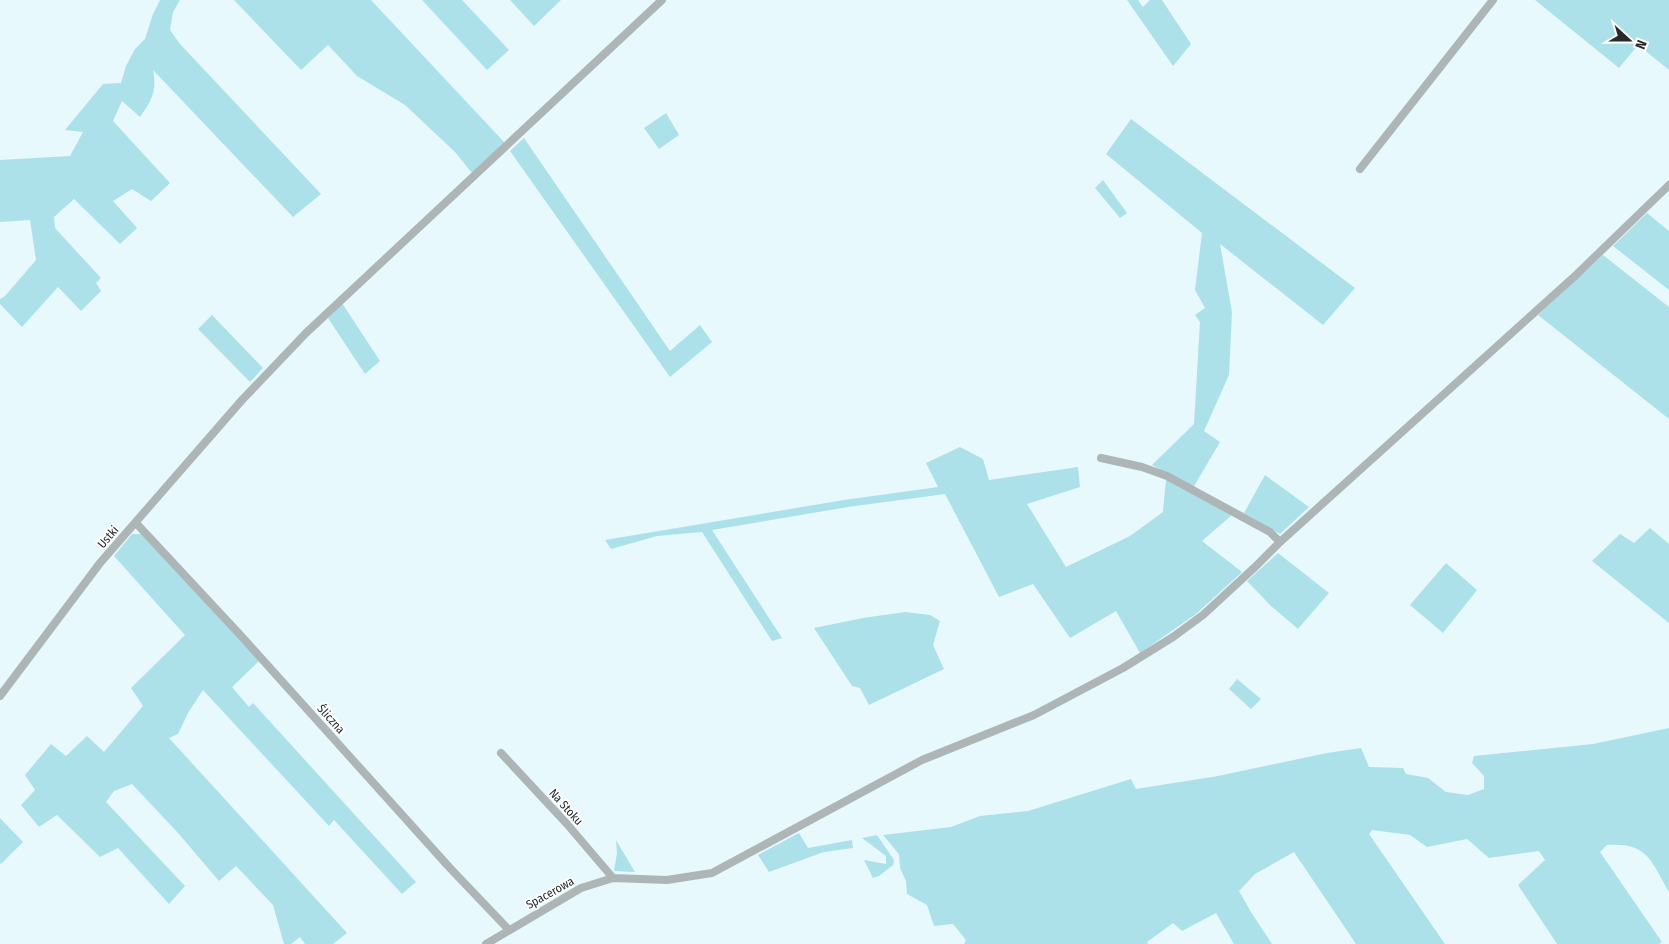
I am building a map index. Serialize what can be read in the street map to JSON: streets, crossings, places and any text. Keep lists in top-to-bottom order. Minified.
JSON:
{"streets":{"street":["Ustki","Śliczna","Na Stoku","Spacerowa"]},"crossings":[["Ustki","Śliczna"],["Śliczna","Spacerowa"],["Na Stoku","Spacerowa"]],"north":"right"}
